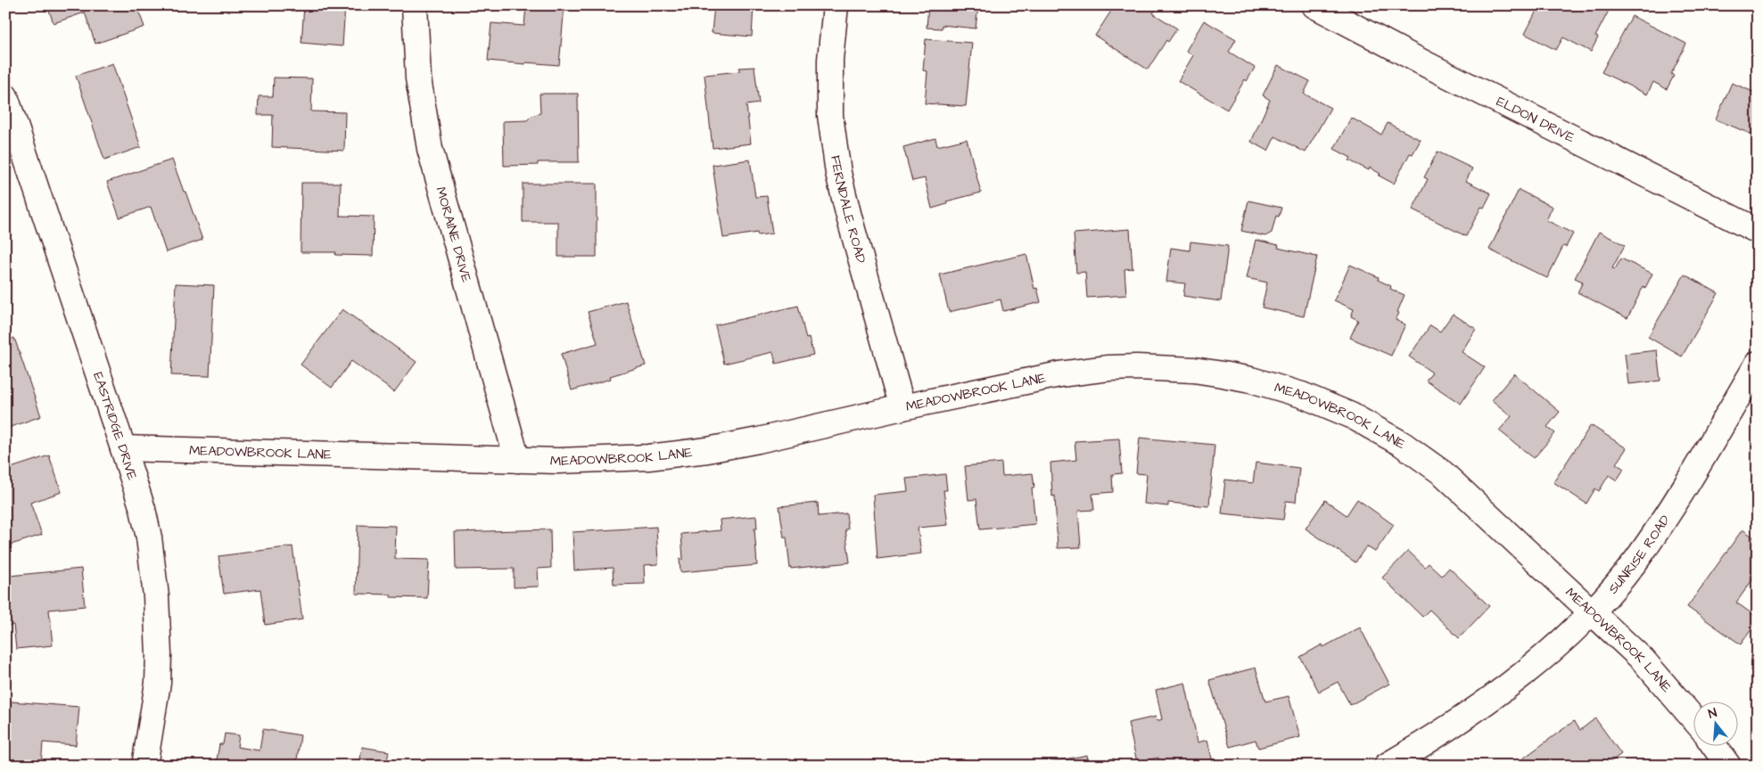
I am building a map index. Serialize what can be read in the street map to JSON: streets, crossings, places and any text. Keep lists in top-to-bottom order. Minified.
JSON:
{"streets":{"street":["ELDON DRIVE","FERNDALE ROAD","MORAINE DRIVE","MEADOWBROOK LANE","EASTRIDGE DRIVE","SUNRISE ROAD"]},"crossings":[["FERNDALE ROAD","MEADOWBROOK LANE"],["MORAINE DRIVE","MEADOWBROOK LANE"],["MEADOWBROOK LANE","EASTRIDGE DRIVE"],["MEADOWBROOK LANE","SUNRISE ROAD"]],"north":"top"}
